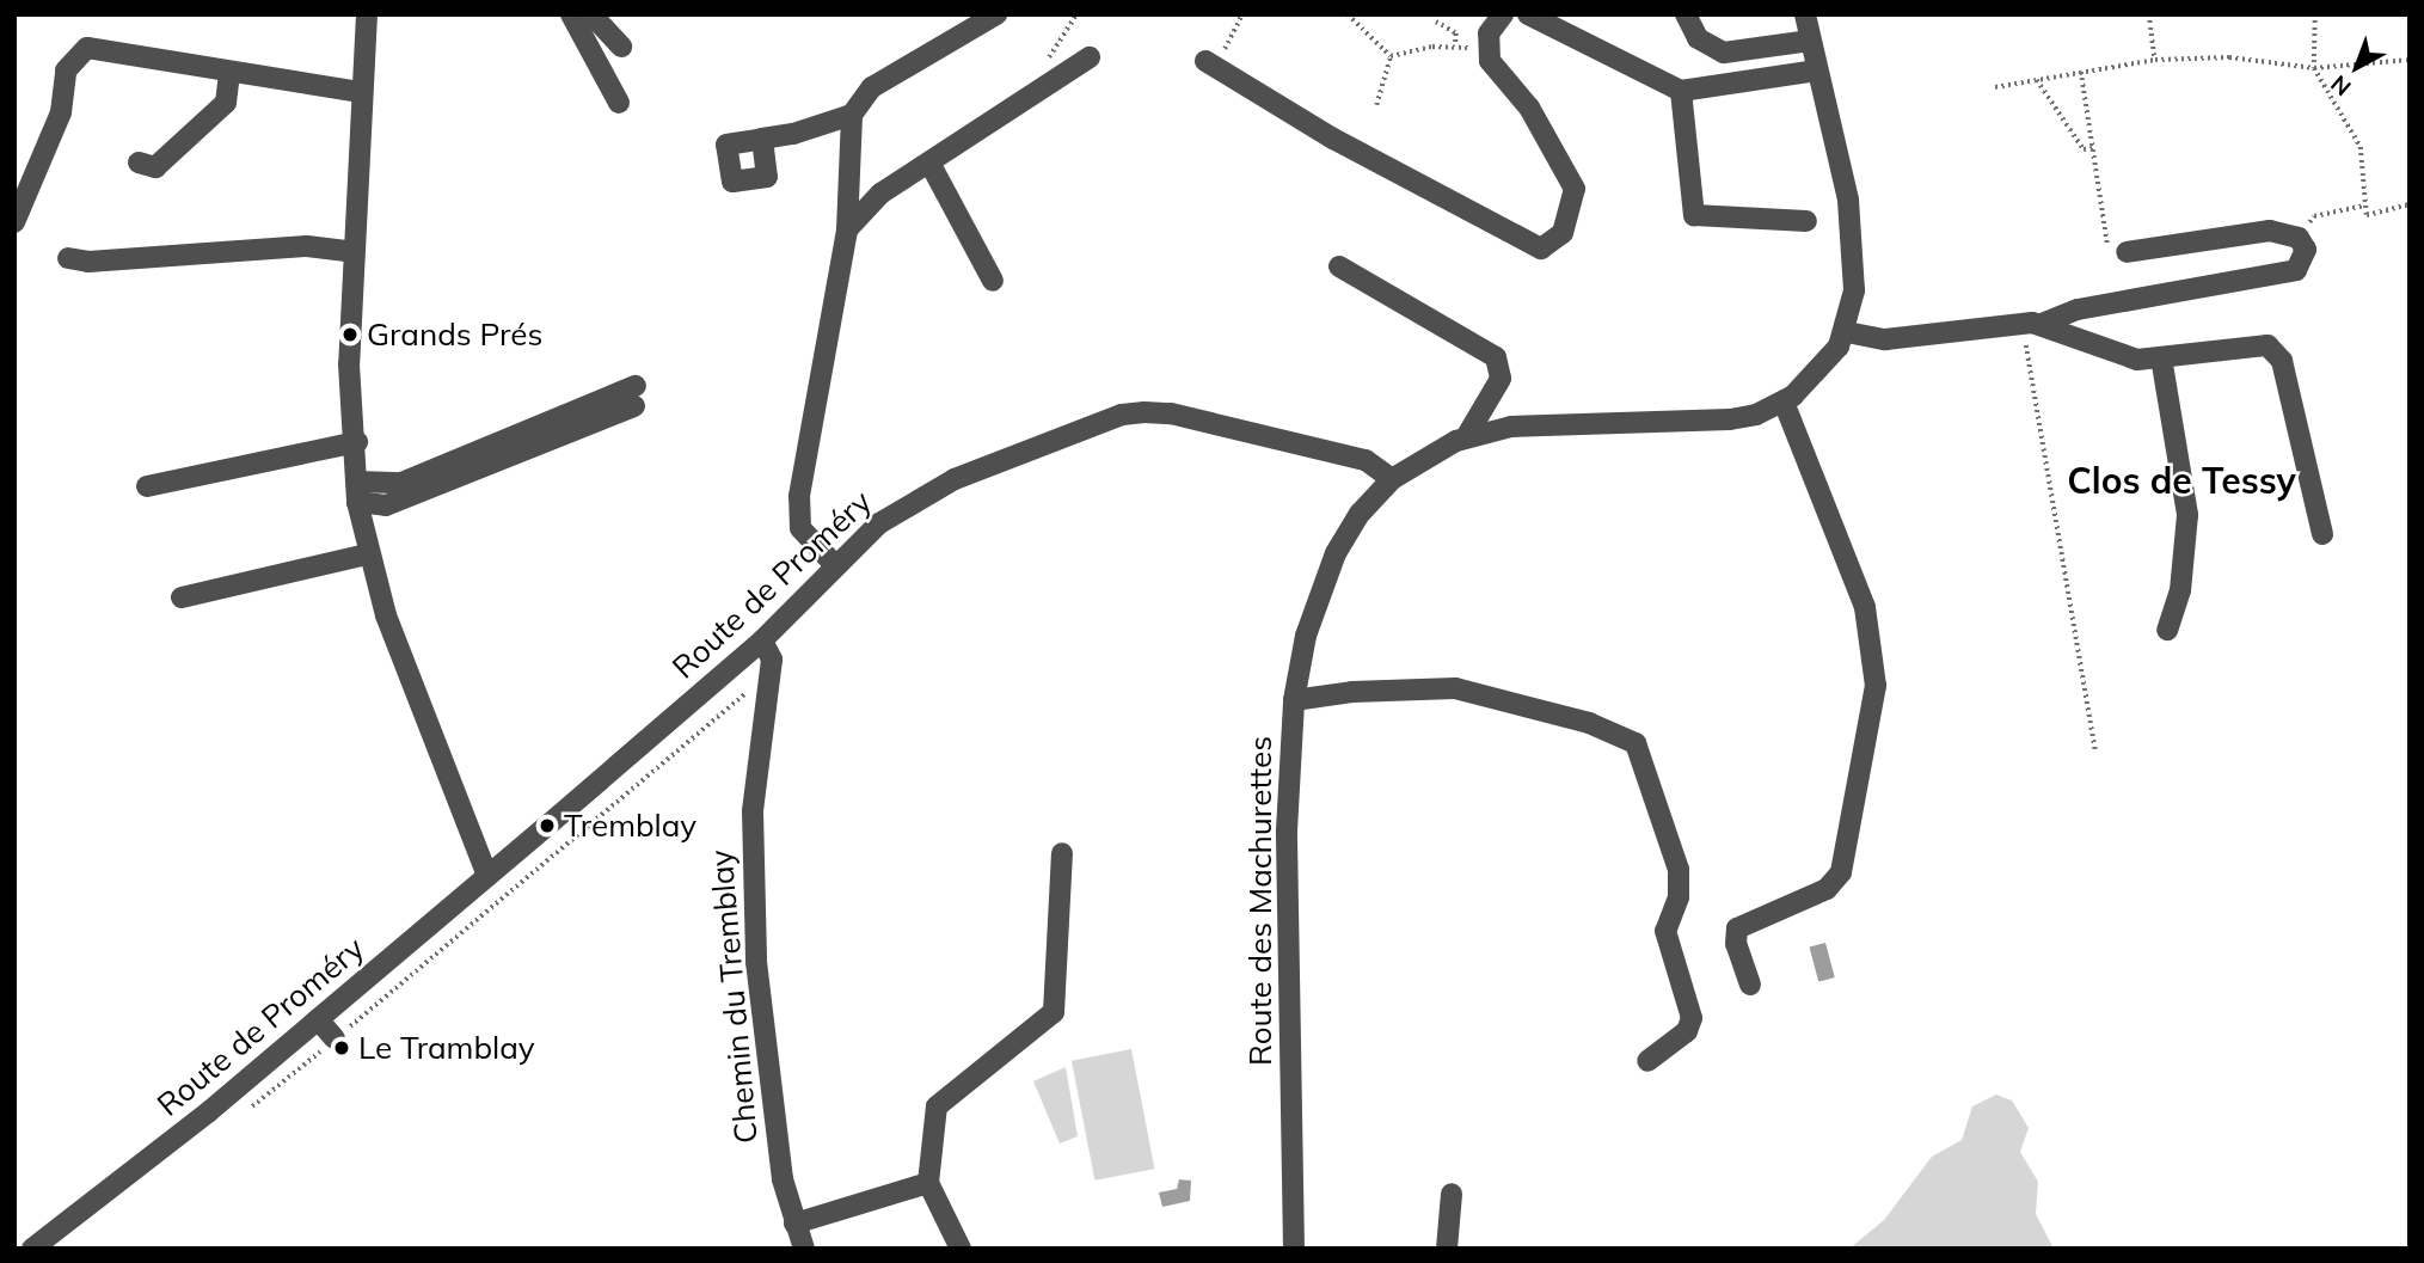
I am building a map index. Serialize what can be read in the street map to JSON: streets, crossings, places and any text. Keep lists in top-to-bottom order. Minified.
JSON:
{"streets":{"street":["Route de Proméry","Route des Machurettes","Chemin du Tremblay"]},"crossings":[["Route de Proméry","Route des Machurettes"],["Route de Proméry","Chemin du Tremblay"]],"districts":["Clos de Tessy"],"places":["Grands Prés","Tremblay","Le Tramblay"],"north":"bottom left"}
